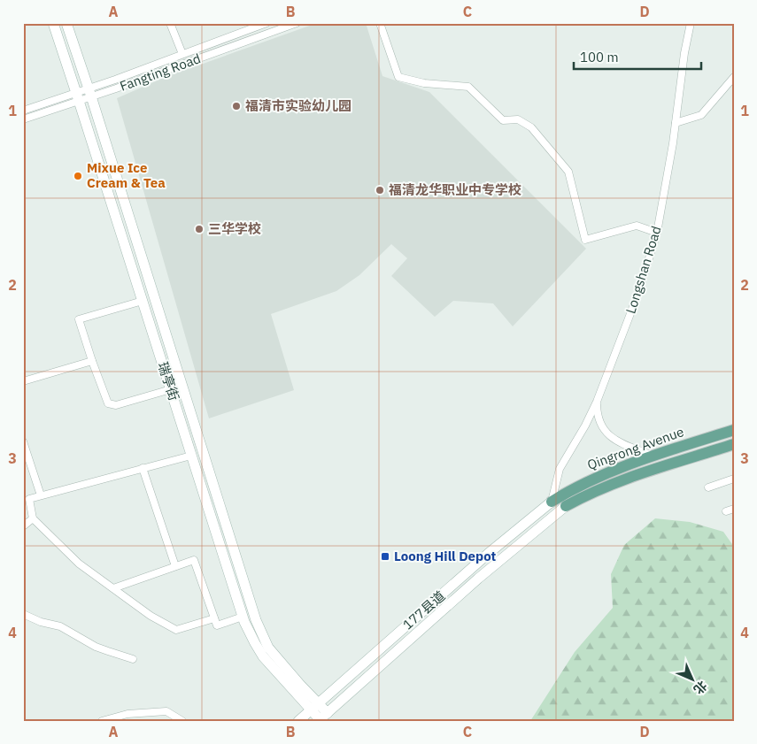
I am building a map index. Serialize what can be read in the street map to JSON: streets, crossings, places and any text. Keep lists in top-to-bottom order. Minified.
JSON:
{"streets":{"main road":["瑞亭街","Qingrong Avenue","177县道"],"street":["Fangting Road","Longshan Road"]},"crossings":[["Fangting Road","瑞亭街"],["Longshan Road","Qingrong Avenue"],["Longshan Road","177县道"],["瑞亭街","177县道"],["Qingrong Avenue","177县道"]],"places":{"other":["福清市实验幼儿园","Mixue Ice Cream & Tea","福清龙华职业中专学校","三华学校"],"transit":["Loong Hill Depot"]},"scale_bar":"100 m","north":"bottom right","grid":{"columns":["A","B","C","D"],"rows":["1","2","3","4"]}}
